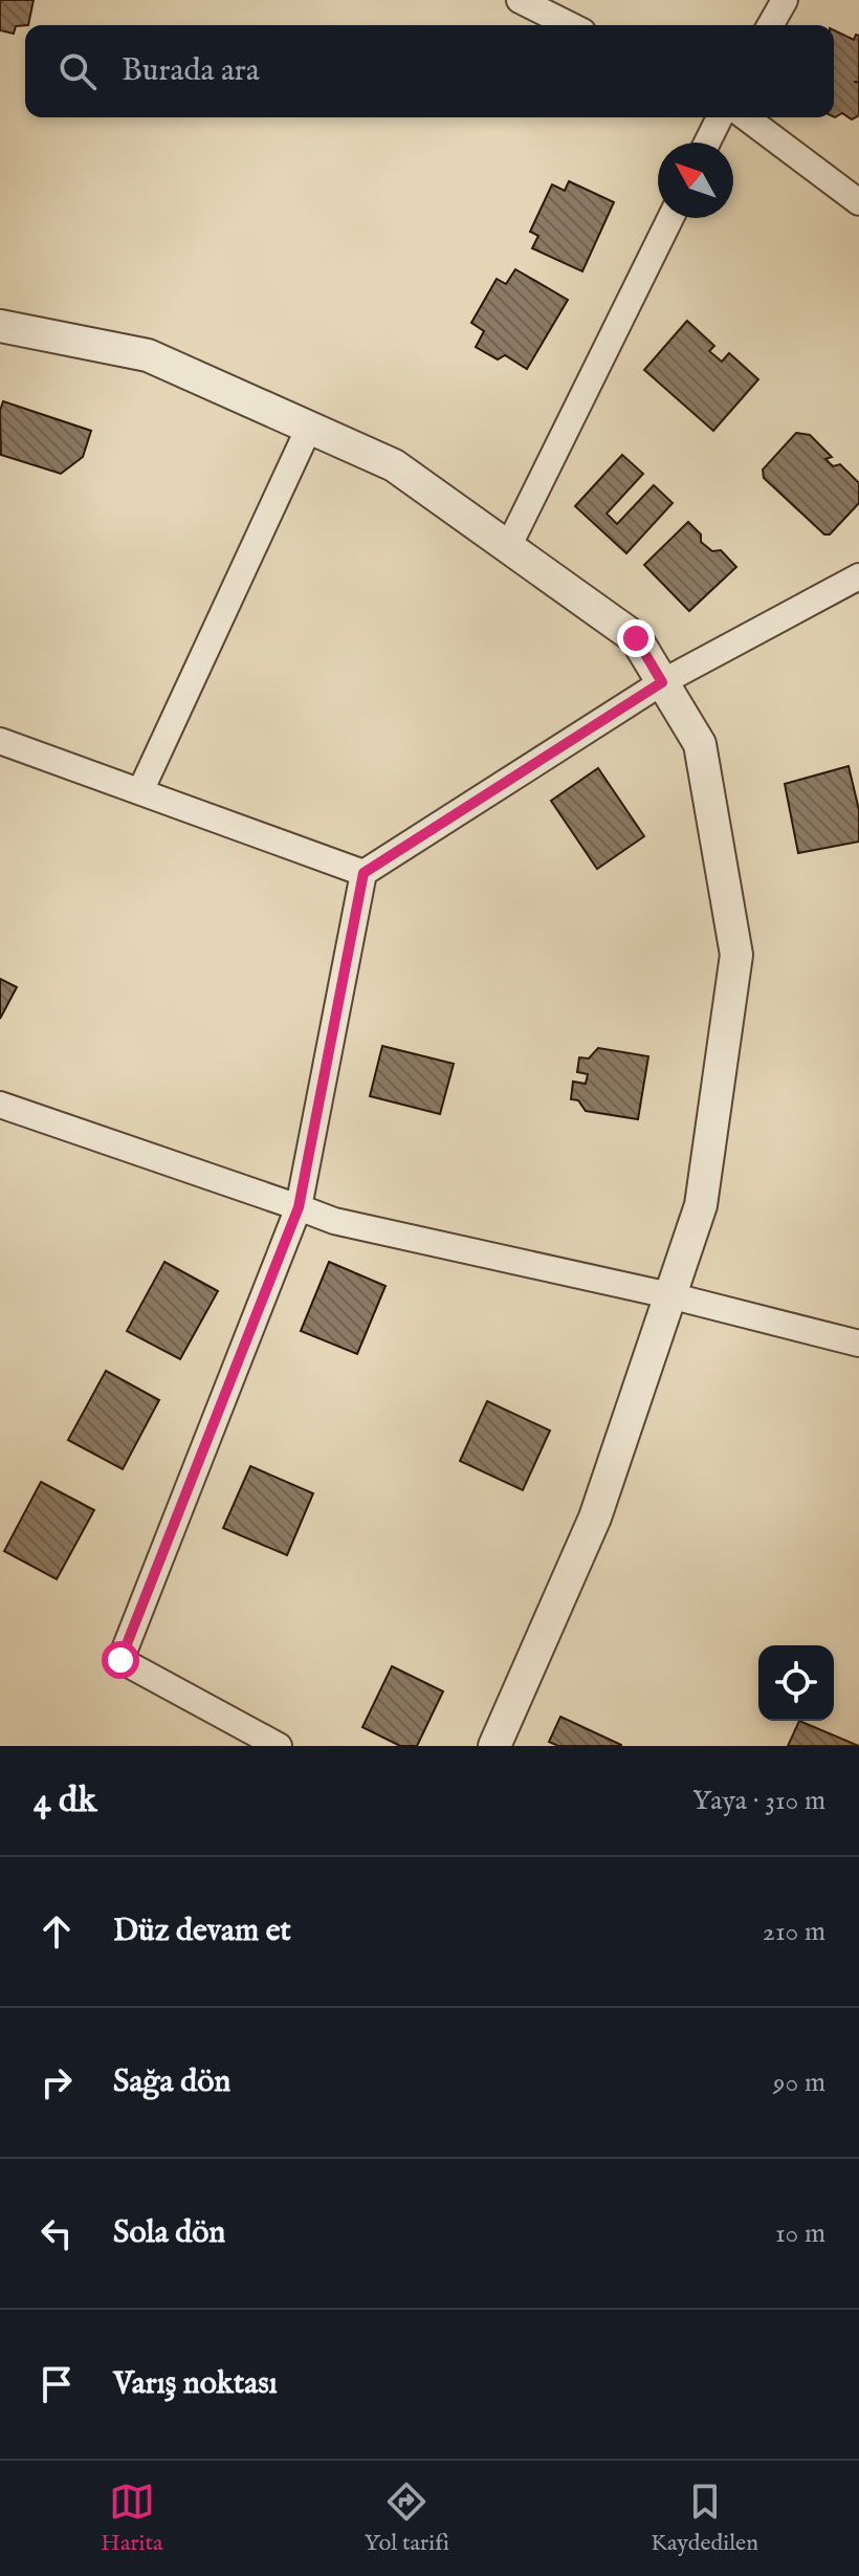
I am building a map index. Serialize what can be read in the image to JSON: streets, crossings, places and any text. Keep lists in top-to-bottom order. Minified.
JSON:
{"north":"top left","page":{"search":"Burada ara","heading":["4 dk","Yaya · 310 m"],"list":[["Düz devam et","210 m"],["Sağa dön","90 m"],["Sola dön","10 m"],"Varış noktası"],"nav":["Harita","Yol tarifi","Kaydedilen"]}}
